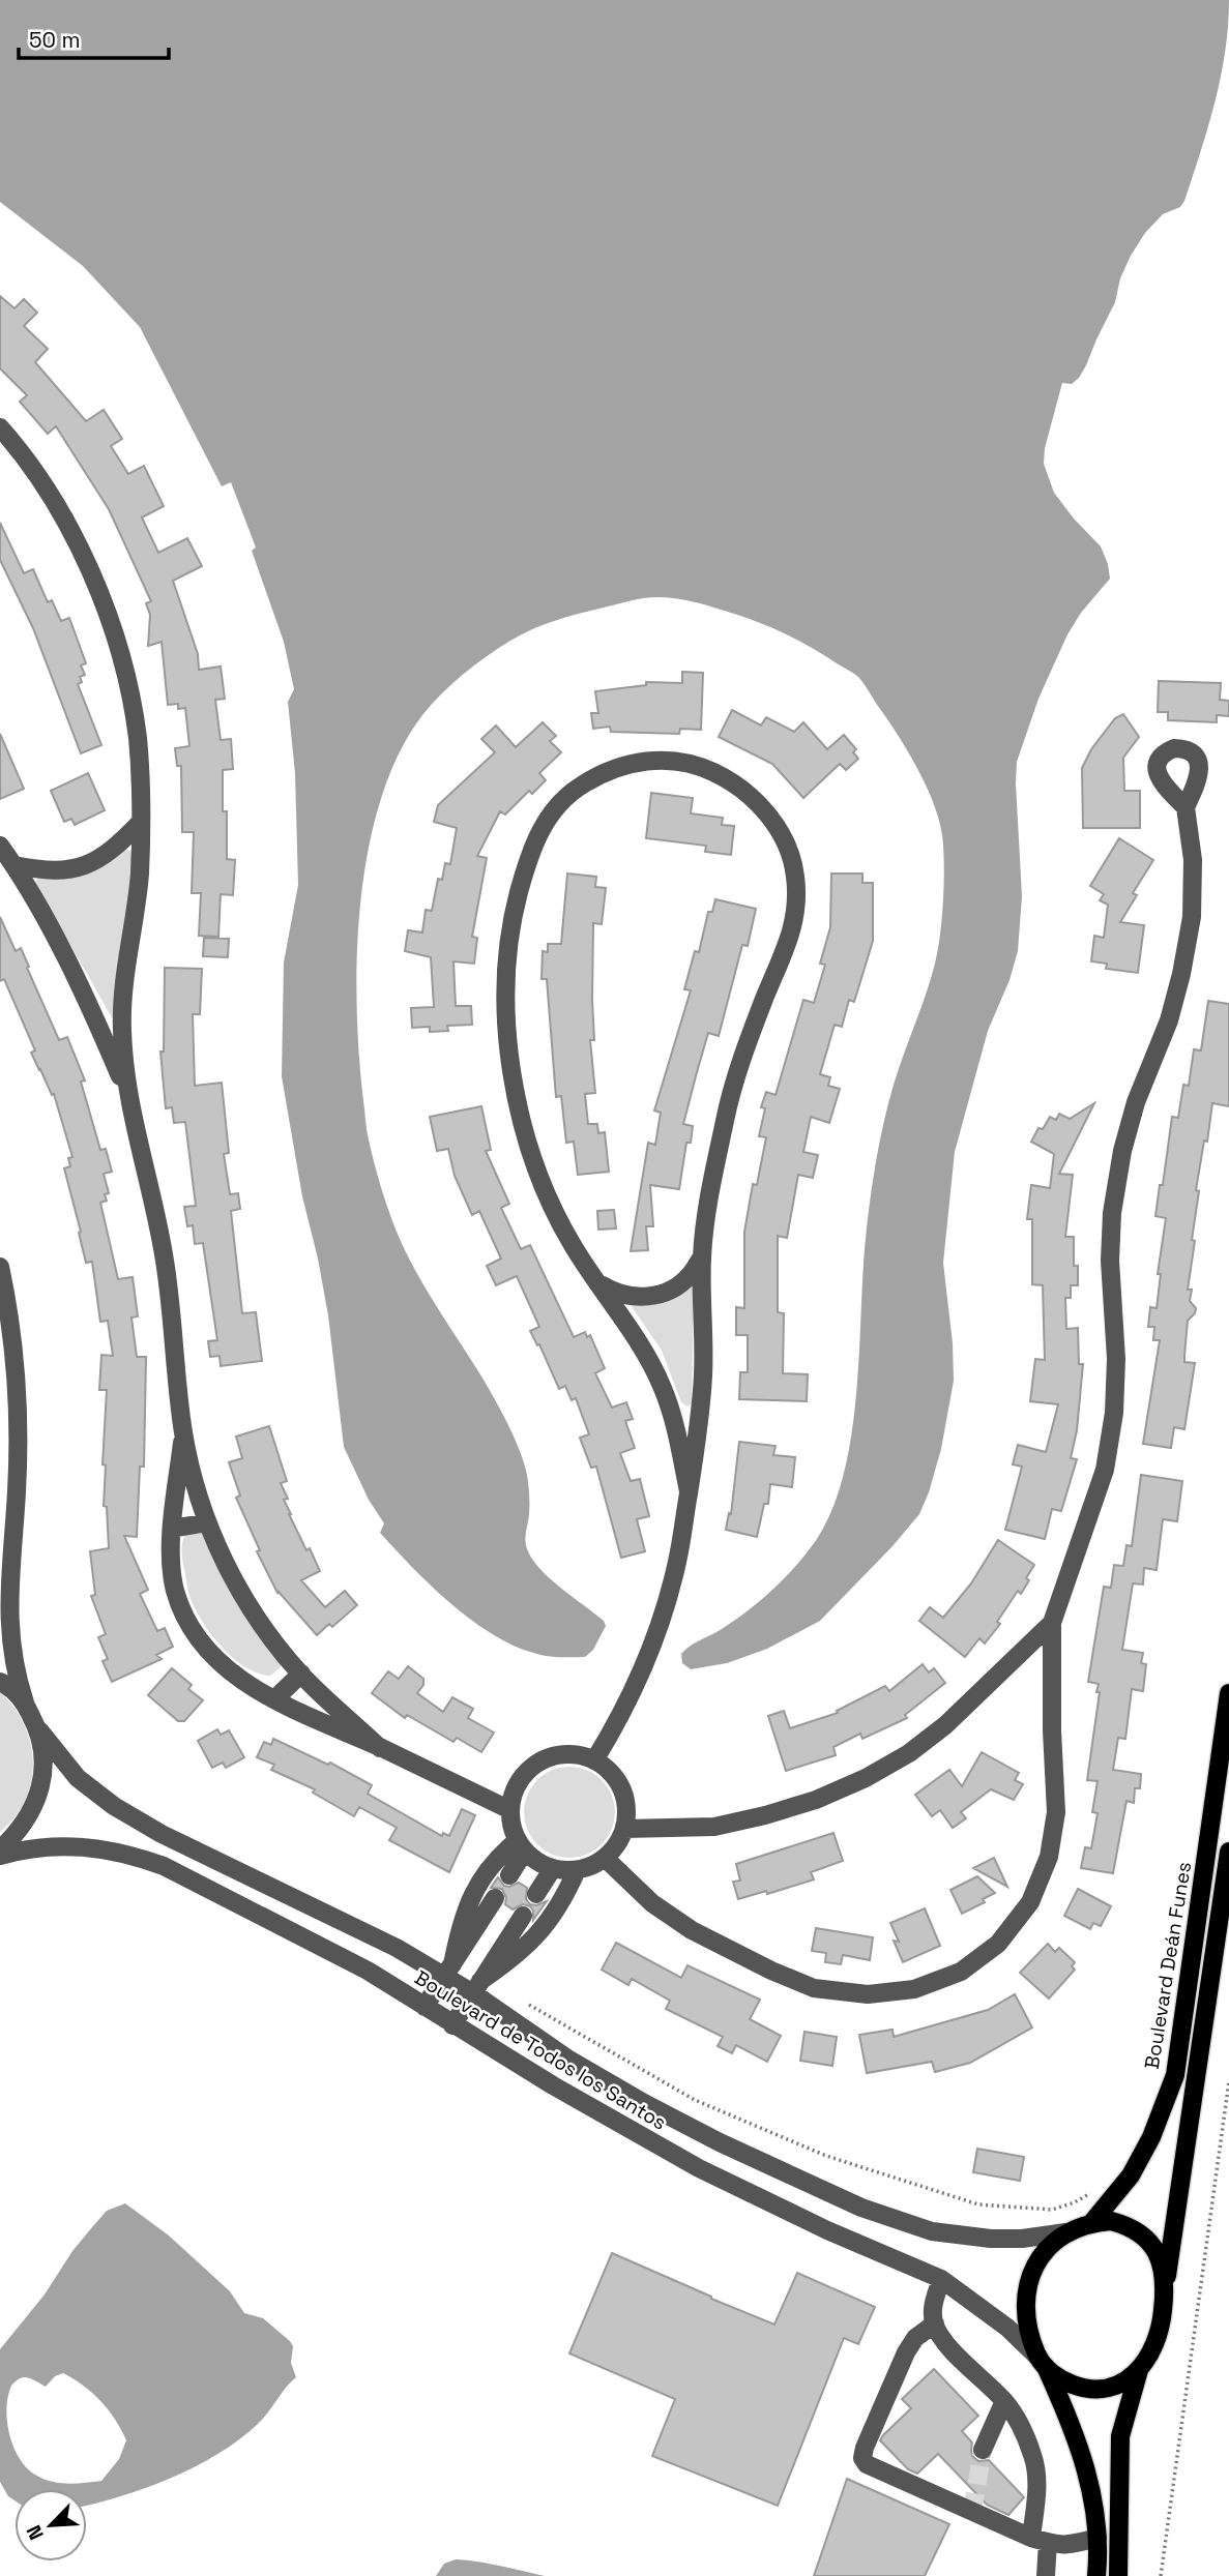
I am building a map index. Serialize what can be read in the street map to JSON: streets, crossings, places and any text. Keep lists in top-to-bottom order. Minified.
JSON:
{"streets":{"main road":["Boulevard Deán Funes"],"street":["Boulevard de Todos los Santos"]},"crossings":[["Boulevard Deán Funes","Boulevard de Todos los Santos"]],"scale_bar":"50 m","north":"bottom left"}
